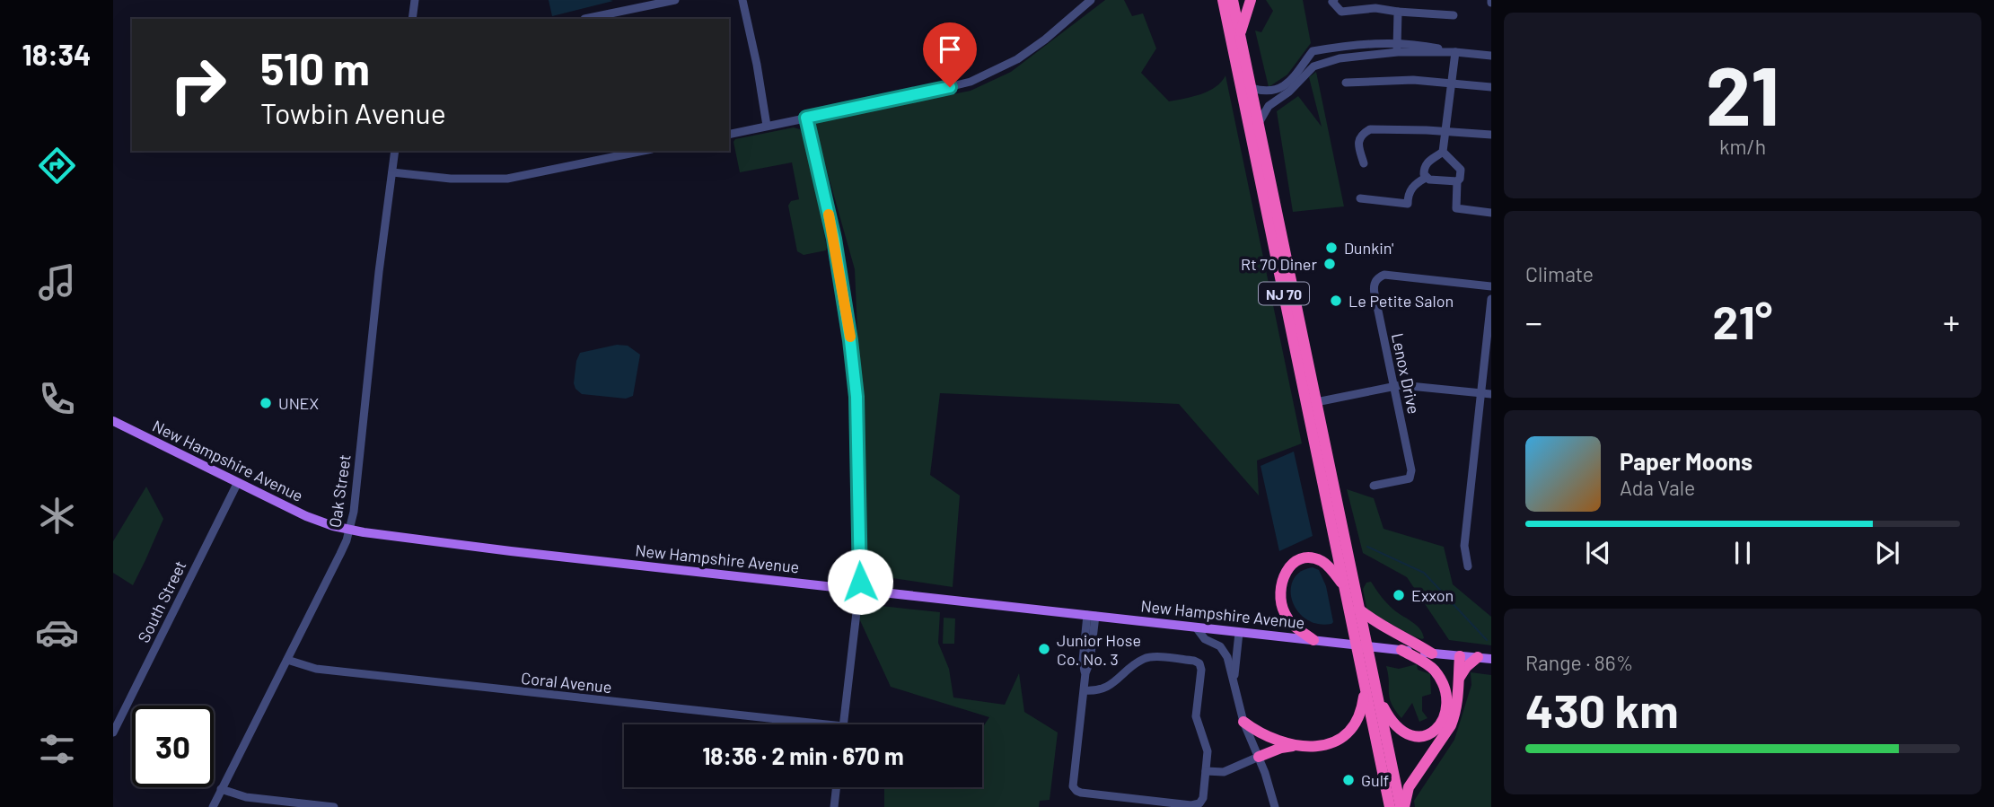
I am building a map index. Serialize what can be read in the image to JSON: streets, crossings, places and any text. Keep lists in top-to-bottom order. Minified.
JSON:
{"streets":{"highway":["NJ 70"],"main road":["New Hampshire Avenue"],"street":["Lenox Drive","Oak Street","South Street","Coral Avenue"]},"crossings":[["NJ 70","New Hampshire Avenue"],["New Hampshire Avenue","Oak Street"],["New Hampshire Avenue","South Street"],["Oak Street","Coral Avenue"]],"places":["Dunkin'","Rt 70 Diner","Le Petite Salon","UNEX","Exxon","Junior Hose Co. No. 3","Gulf"],"page":{"tabs":"18:34","tile":[["21","km/h"],"Climate",["Range · 86%","430 km"]],"turn":["510 m","Towbin Avenue"],"heat":["−","21°","+"],"song":["Paper Moons","Ada Vale"],"limit":"30","trip":"18:36 · 2 min · 670 m"}}
